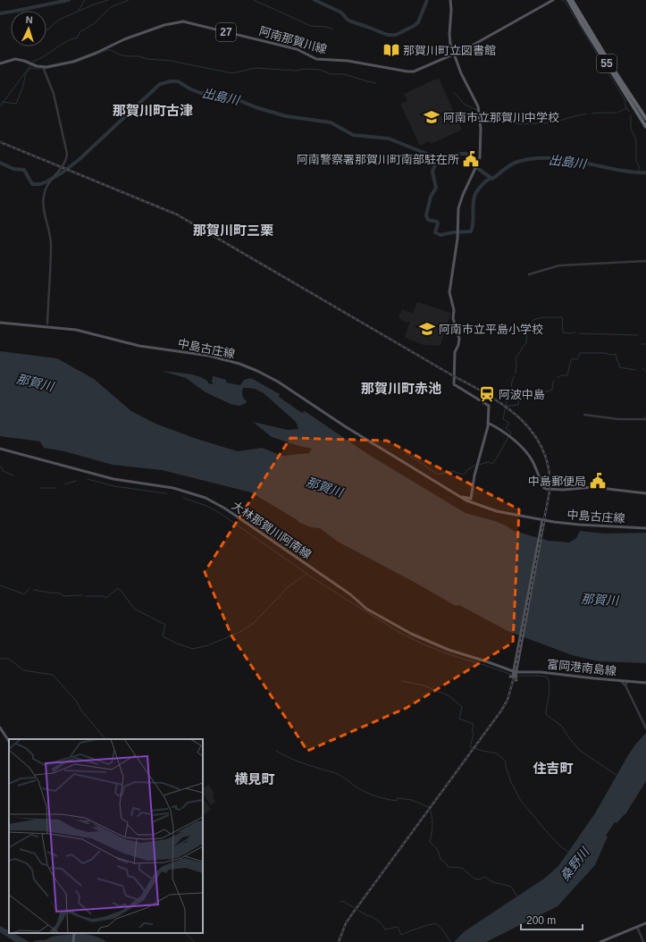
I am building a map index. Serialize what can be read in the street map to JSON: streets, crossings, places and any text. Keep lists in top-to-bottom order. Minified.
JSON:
{"streets":{"highway":["55"],"main road":["27","阿南那賀川線","中島古庄線","大林那賀川阿南線","富岡港南島線"]},"crossings":[["大林那賀川阿南線","富岡港南島線"]],"districts":["那賀川町古津","那賀川町三栗","那賀川町赤池","住吉町","横見町"],"water":["出島川","那賀川","桑野川"],"places":{"library":["那賀川町立図書館"],"school or university":["阿南市立那賀川中学校","阿南市立平島小学校"],"public building":["阿南警察署那賀川町南部駐在所","中島郵便局"],"station":["阿波中島"]},"scale_bar":"200 m","north":"top"}
